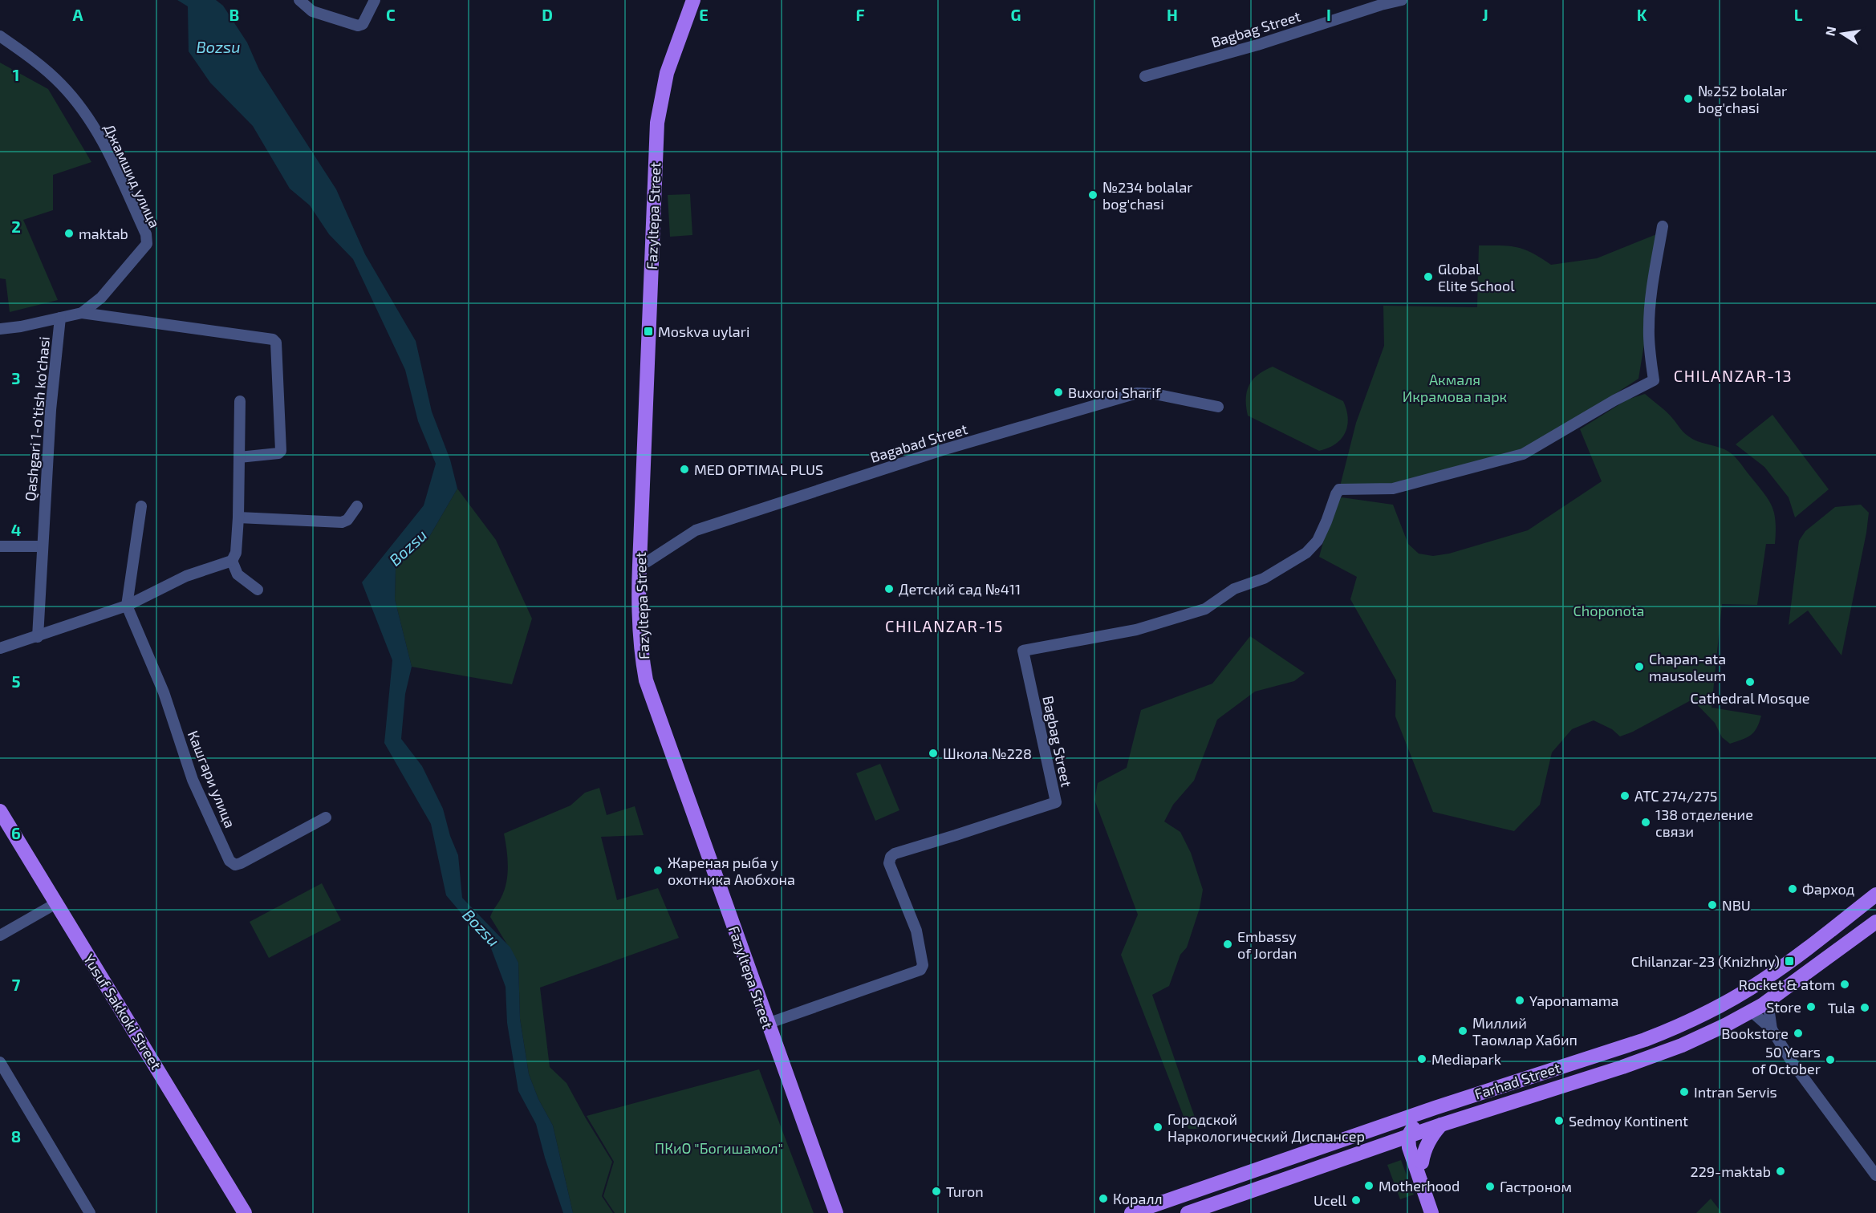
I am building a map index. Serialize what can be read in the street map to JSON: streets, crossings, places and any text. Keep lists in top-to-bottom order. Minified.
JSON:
{"streets":{"main road":["Fazyltepa Street","Yusuf Sakkoki Street","Farhad Street"],"street":["Bagbag Street","Джамшид улица","Qashgari 1-o'tish ko'chasi","Bagabad Street","Кашгари улица"]},"crossings":[["Bagbag Street","Fazyltepa Street"],["Джамшид улица","Qashgari 1-o'tish ko'chasi"],["Fazyltepa Street","Bagabad Street"]],"districts":["CHILANZAR-13","CHILANZAR-15"],"water":["Bozsu"],"parks":["Акмаля Икрамова парк","Choponota","ПКиО \"Богишамол\""],"places":{"other":["№252 bolalar bog'chasi","№234 bolalar bog'chasi","maktab","Global Elite School","Buxoroi Sharif","MED OPTIMAL PLUS","Детский сад №411","Chapan-ata mausoleum","Cathedral Mosque","Школа №228","АТС 274/275","138 отделение связи","Жареная рыба у охотника Аюбхона","Фарход","NBU","Embassy of Jordan","Rocket & atom","Yaponamama","Store","Tula","Миллий Таомлар Хабип","Bookstore","Mediapark","50 Years of October","Intran Servis","Sedmoy Kontinent","Городской Наркологический Диспансер","229-maktab","Motherhood","Гастроном","Turon","Коралл","Ucell"],"transit":["Moskva uylari","Chilanzar-23 (Knizhny)"]},"north":"left","grid":{"columns":["A","B","C","D","E","F","G","H","I","J","K","L"],"rows":["1","2","3","4","5","6","7","8"]}}
